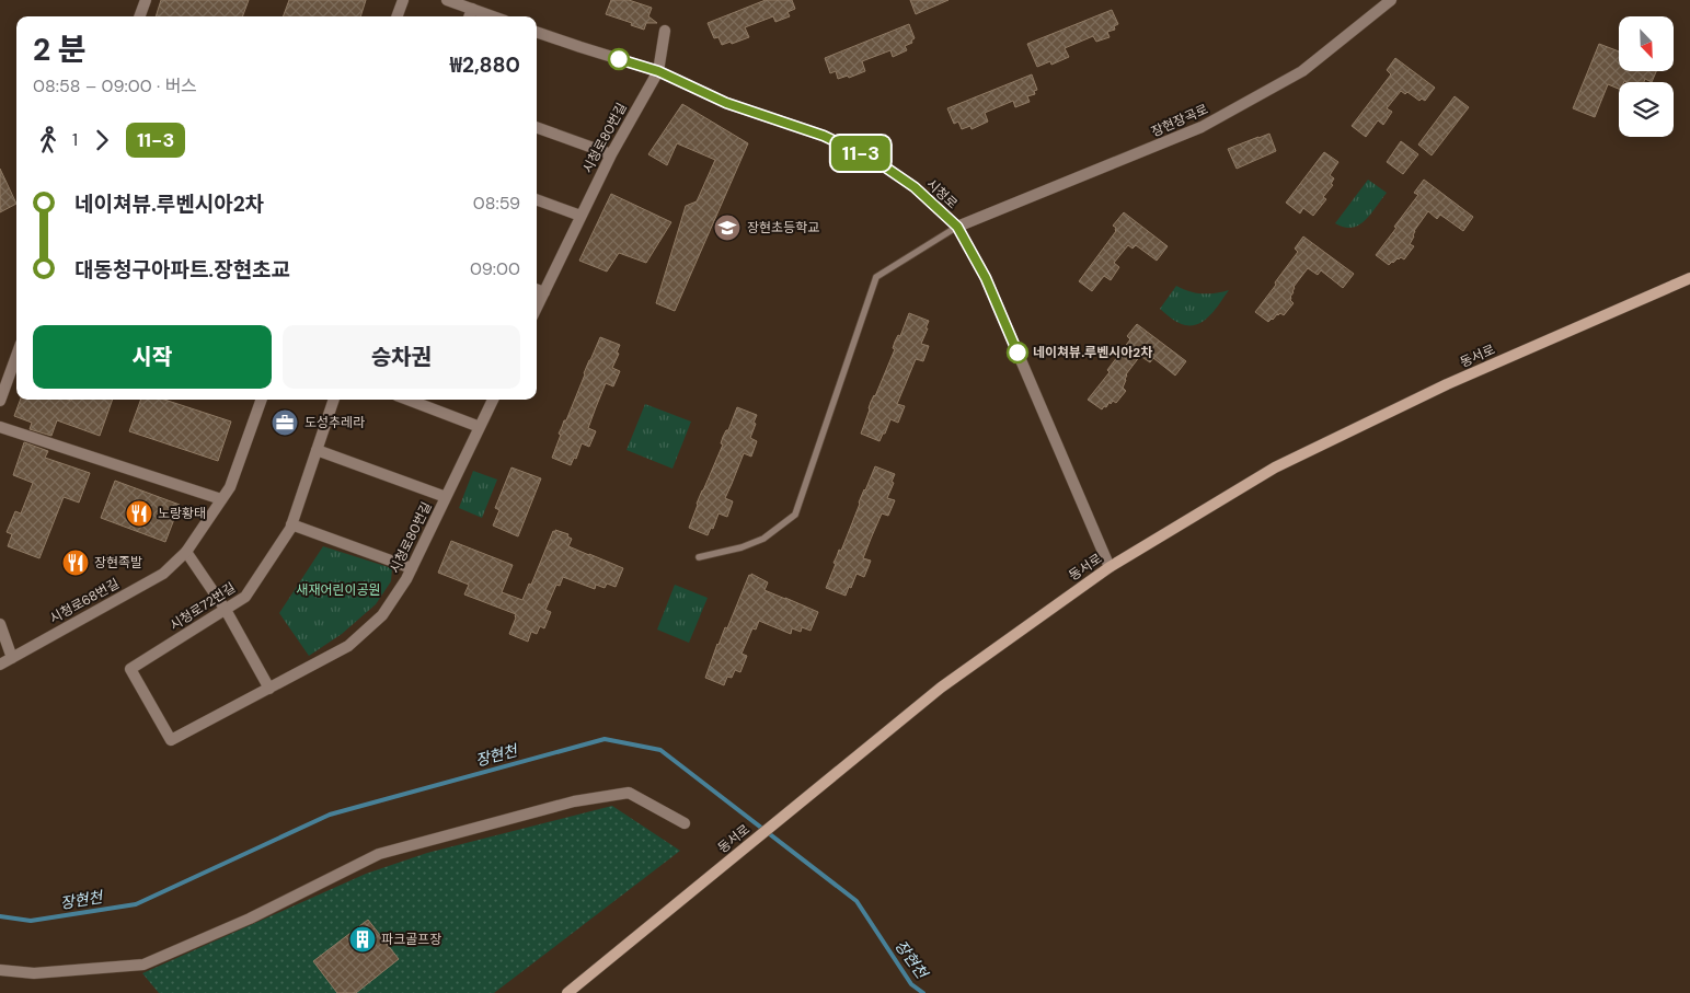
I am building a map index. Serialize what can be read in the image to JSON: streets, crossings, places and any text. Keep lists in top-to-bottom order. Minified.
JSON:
{"streets":{"main road":["동서로"],"street":["장현장곡로","시청로80번길","시청로","시청로68번길","시청로72번길"]},"crossings":[["장현장곡로","시청로"],["시청로80번길","시청로"],["시청로80번길","시청로72번길"],["시청로","동서로"]],"water":["장현천"],"parks":["새재어린이공원"],"places":{"school or university":["장현초등학교"],"other":["네이쳐뷰.루벤시아2차"],"office":["도성추레라"],"restaurant":["노랑황태","장현족발"],"building":["파크골프장"]},"lines":["bus line 11-3"],"north":"bottom right","page":{"on_map":"11-3","heading":["2 분","08:58 – 09:00 · 버스","₩2,880"],"legs":["1","11-3"],"list":[{"name":"네이쳐뷰.루벤시아2차","value":"08:59"},{"name":"대동청구아파트.장현초교","value":"09:00"}],"buttons":["시작","승차권"]}}
